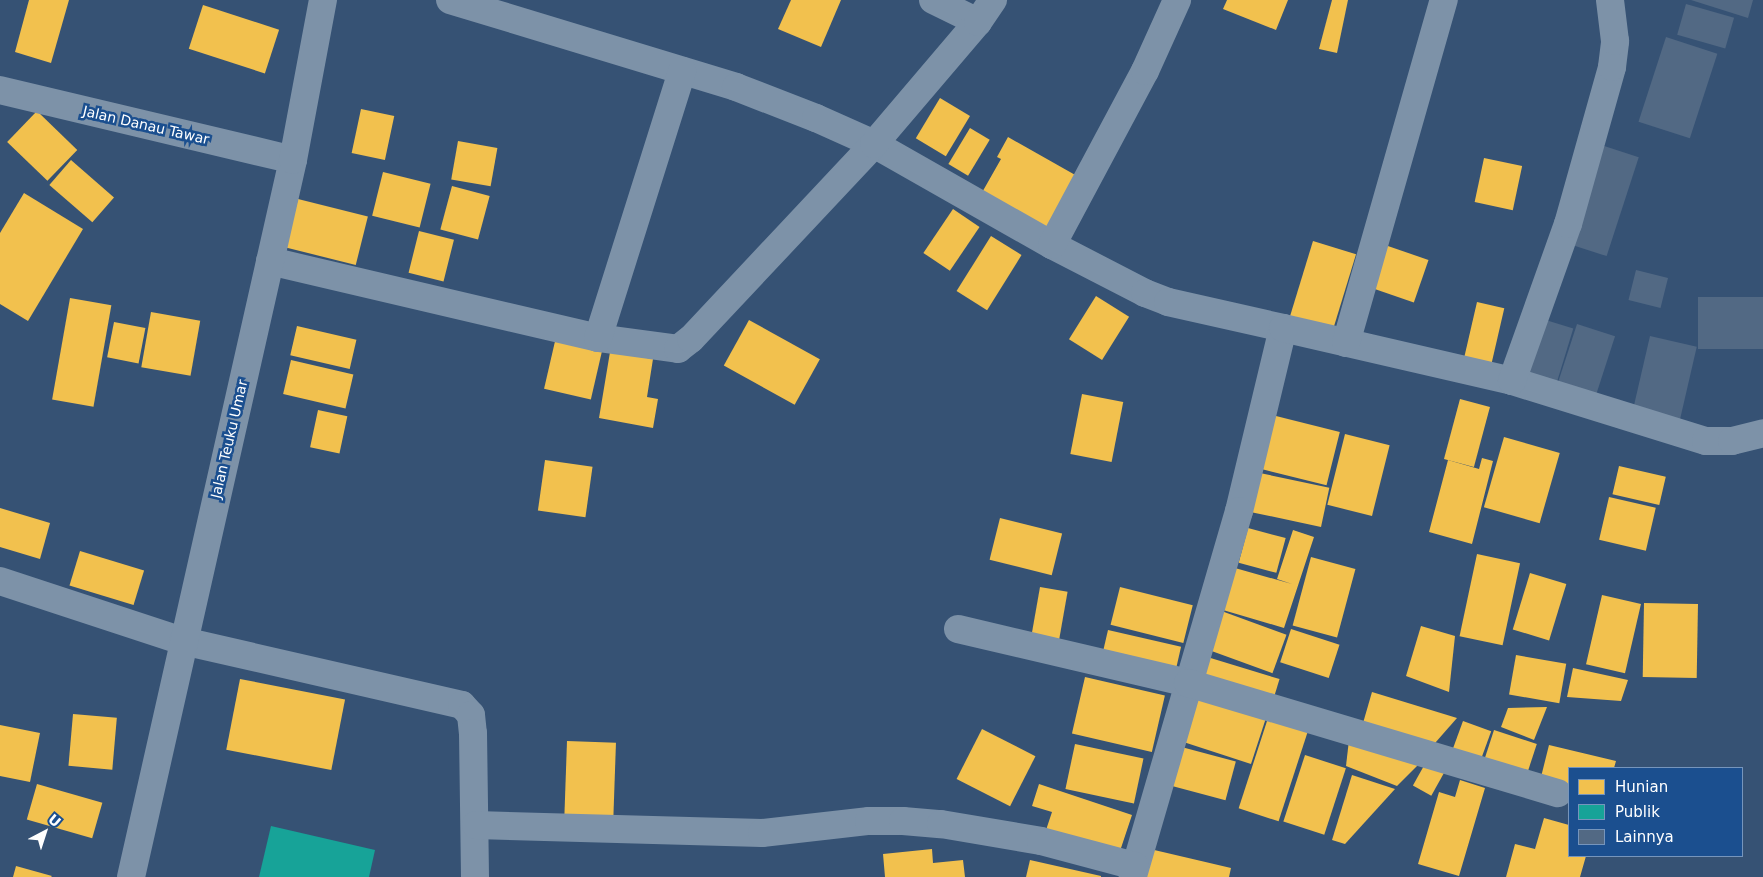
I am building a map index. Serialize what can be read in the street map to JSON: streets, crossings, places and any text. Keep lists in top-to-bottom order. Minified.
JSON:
{"streets":{"street":["Jalan Danau Tawar","Jalan Teuku Umar"]},"crossings":[["Jalan Danau Tawar","Jalan Teuku Umar"]],"legend":["Hunian","Publik","Lainnya"],"north":"top right"}
